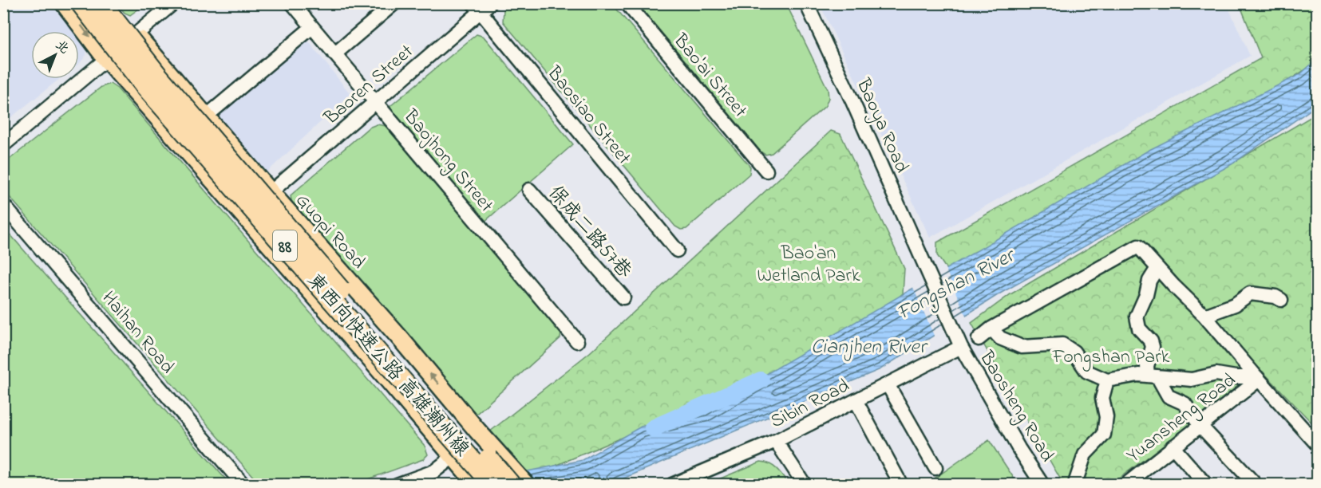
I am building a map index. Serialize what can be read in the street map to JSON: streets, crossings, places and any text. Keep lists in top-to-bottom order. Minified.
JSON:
{"streets":{"highway":["88","東西向快速公路 高雄潮州線"],"main road":["Guopi Road"],"street":["Bao'ai Street","Baoren Street","Baosiao Street","Baoya Road","Baojhong Street","保成二路57巷","Haihan Road","Sibin Road","Baosheng Road","Yuansheng Road"]},"crossings":[["Baoren Street","Baosiao Street"],["Baoren Street","Baojhong Street"],["Baoren Street","Guopi Road"],["Baoya Road","Sibin Road"],["Baoya Road","Baosheng Road"],["Sibin Road","Baosheng Road"]],"water":["Fongshan River","Cianjhen River"],"parks":["Bao'an Wetland Park","Fongshan Park"],"north":"top right"}
